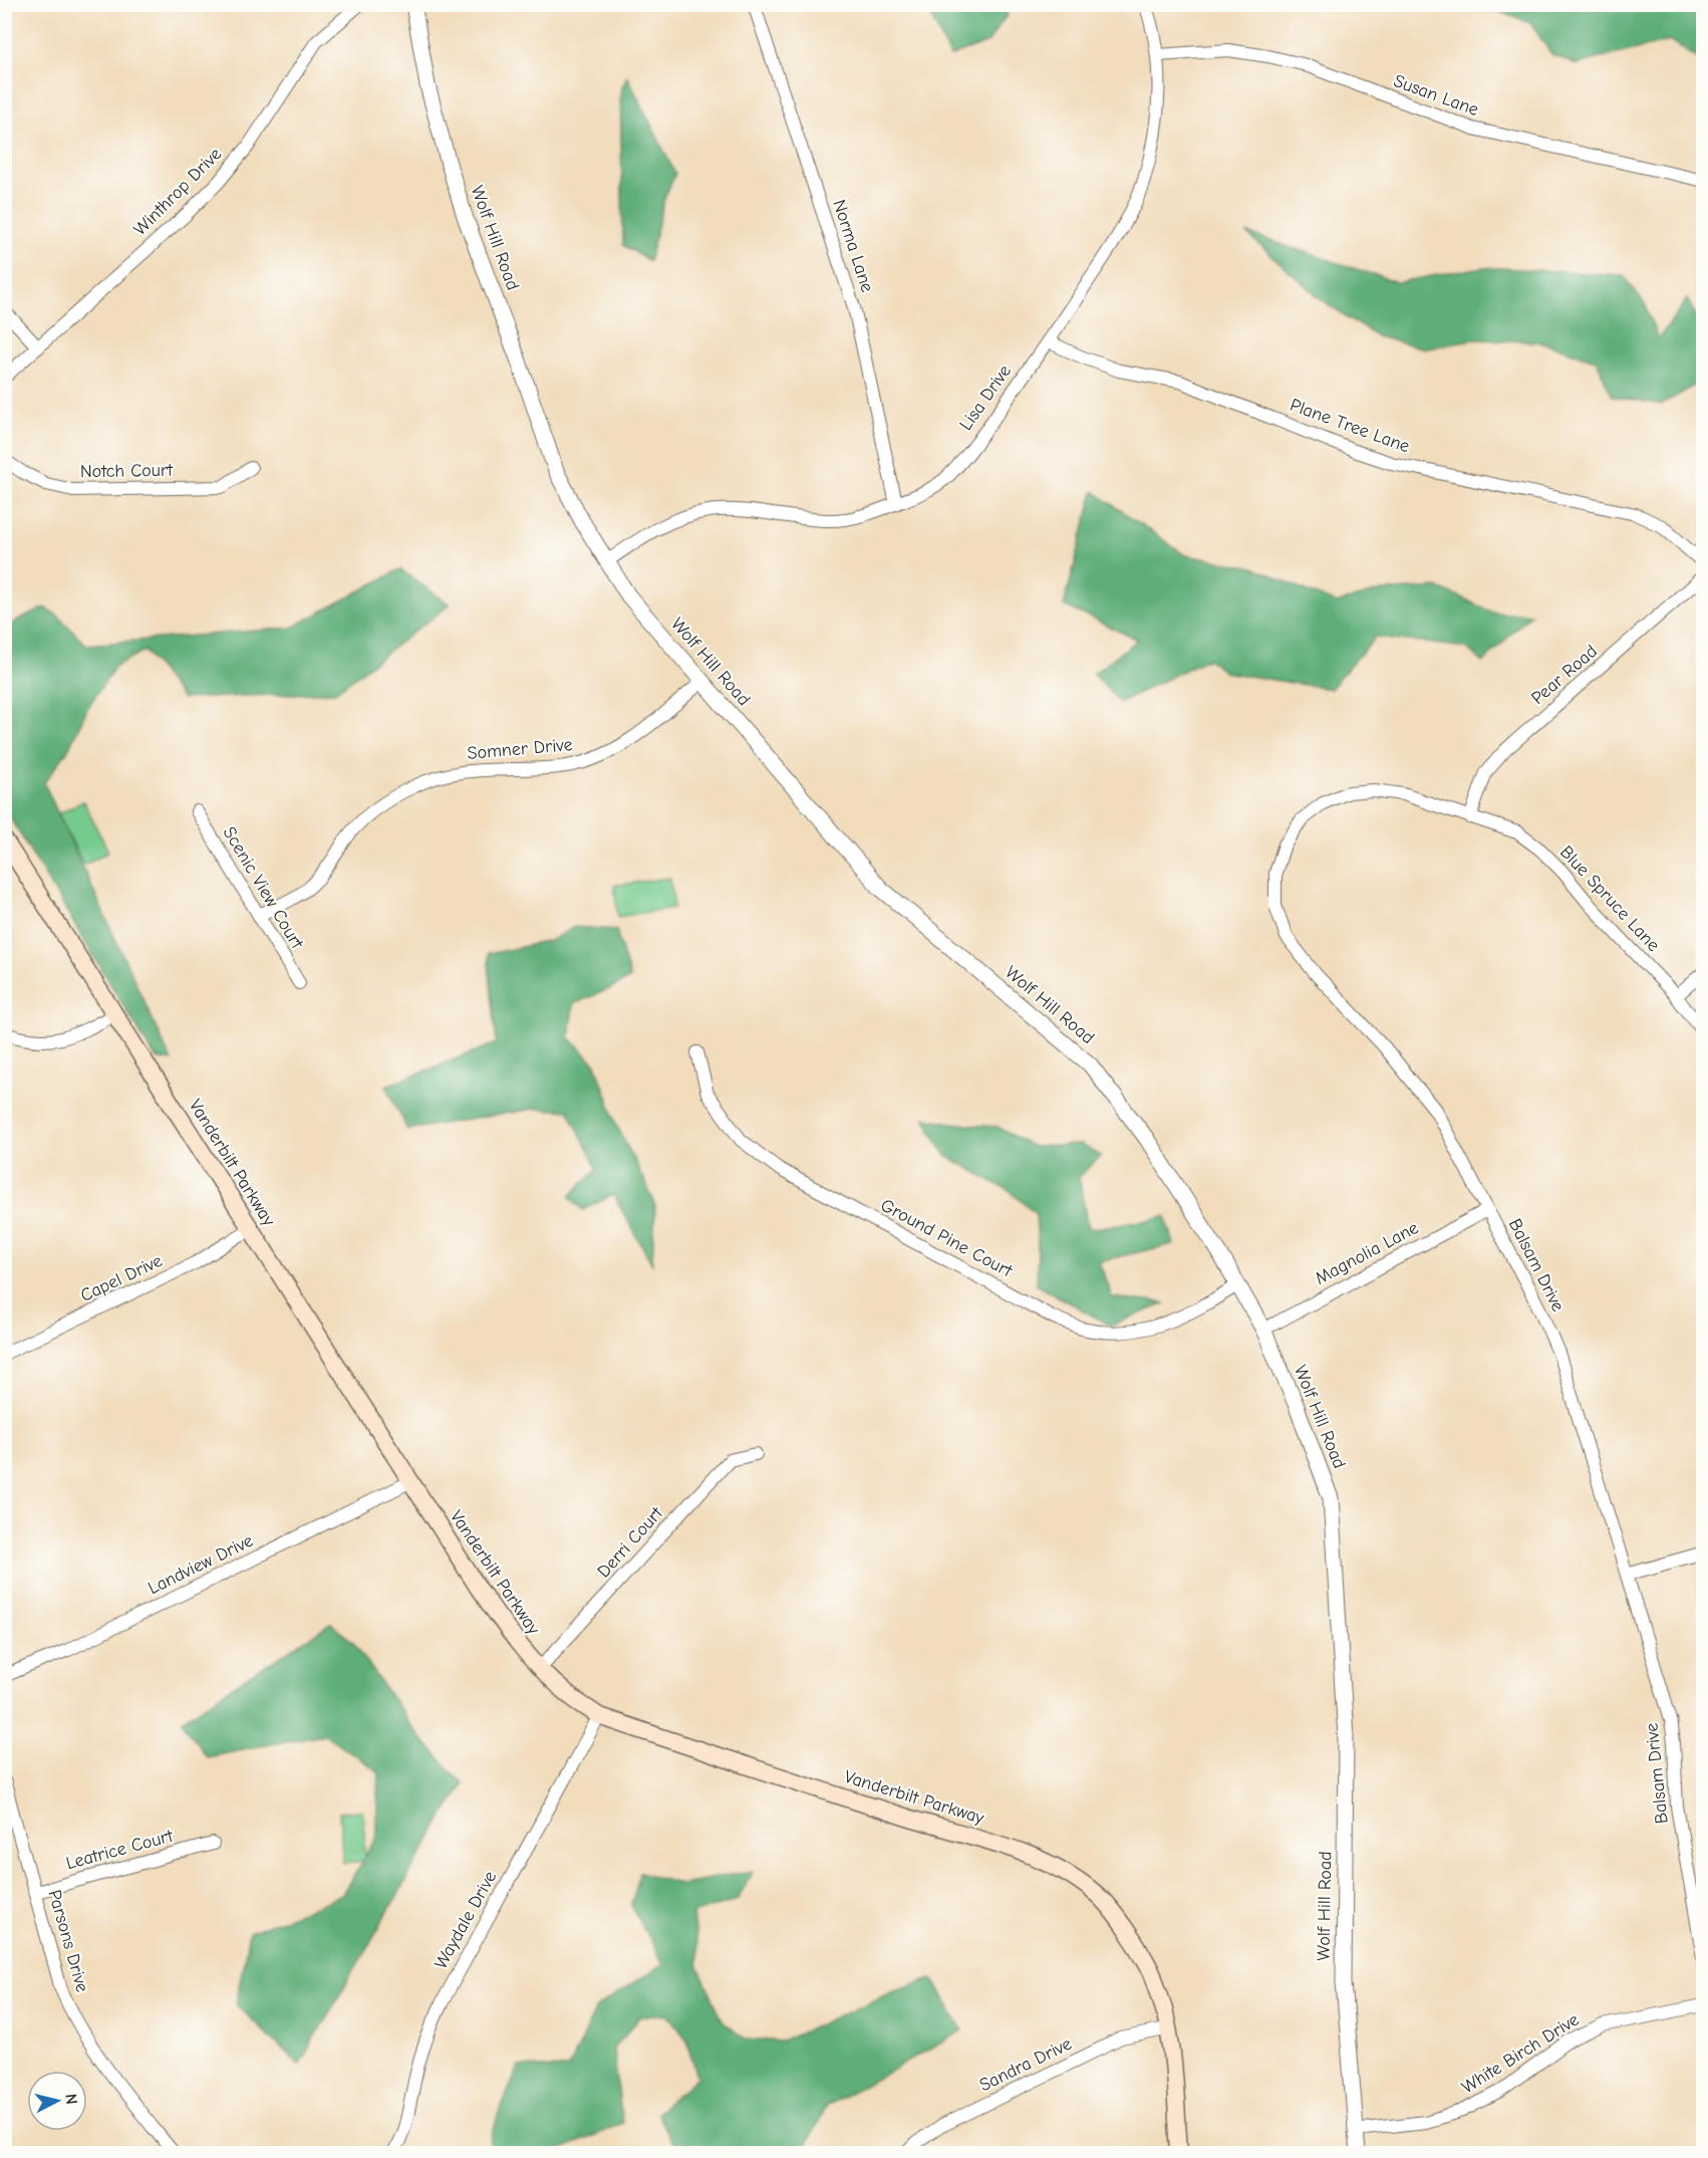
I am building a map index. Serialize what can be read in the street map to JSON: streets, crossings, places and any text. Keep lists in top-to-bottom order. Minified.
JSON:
{"streets":{"main road":["Vanderbilt Parkway"],"street":["Susan Lane","Winthrop Drive","Wolf Hill Road","Norma Lane","Lisa Drive","Plane Tree Lane","Notch Court","Pear Road","Somner Drive","Scenic View Court","Blue Spruce Lane","Ground Pine Court","Magnolia Lane","Balsam Drive","Capel Drive","Derri Court","Landview Drive","Leatrice Court","Waydale Drive","Parsons Drive","White Birch Drive","Sandra Drive"]},"crossings":[["Susan Lane","Lisa Drive"],["Wolf Hill Road","Lisa Drive"],["Wolf Hill Road","Somner Drive"],["Wolf Hill Road","Ground Pine Court"],["Wolf Hill Road","Magnolia Lane"],["Wolf Hill Road","White Birch Drive"],["Norma Lane","Lisa Drive"],["Lisa Drive","Plane Tree Lane"],["Pear Road","Blue Spruce Lane"],["Pear Road","Balsam Drive"],["Somner Drive","Scenic View Court"],["Blue Spruce Lane","Balsam Drive"],["Vanderbilt Parkway","Capel Drive"],["Vanderbilt Parkway","Derri Court"],["Vanderbilt Parkway","Landview Drive"],["Vanderbilt Parkway","Waydale Drive"],["Vanderbilt Parkway","Sandra Drive"],["Magnolia Lane","Balsam Drive"],["Leatrice Court","Parsons Drive"]],"north":"right"}
